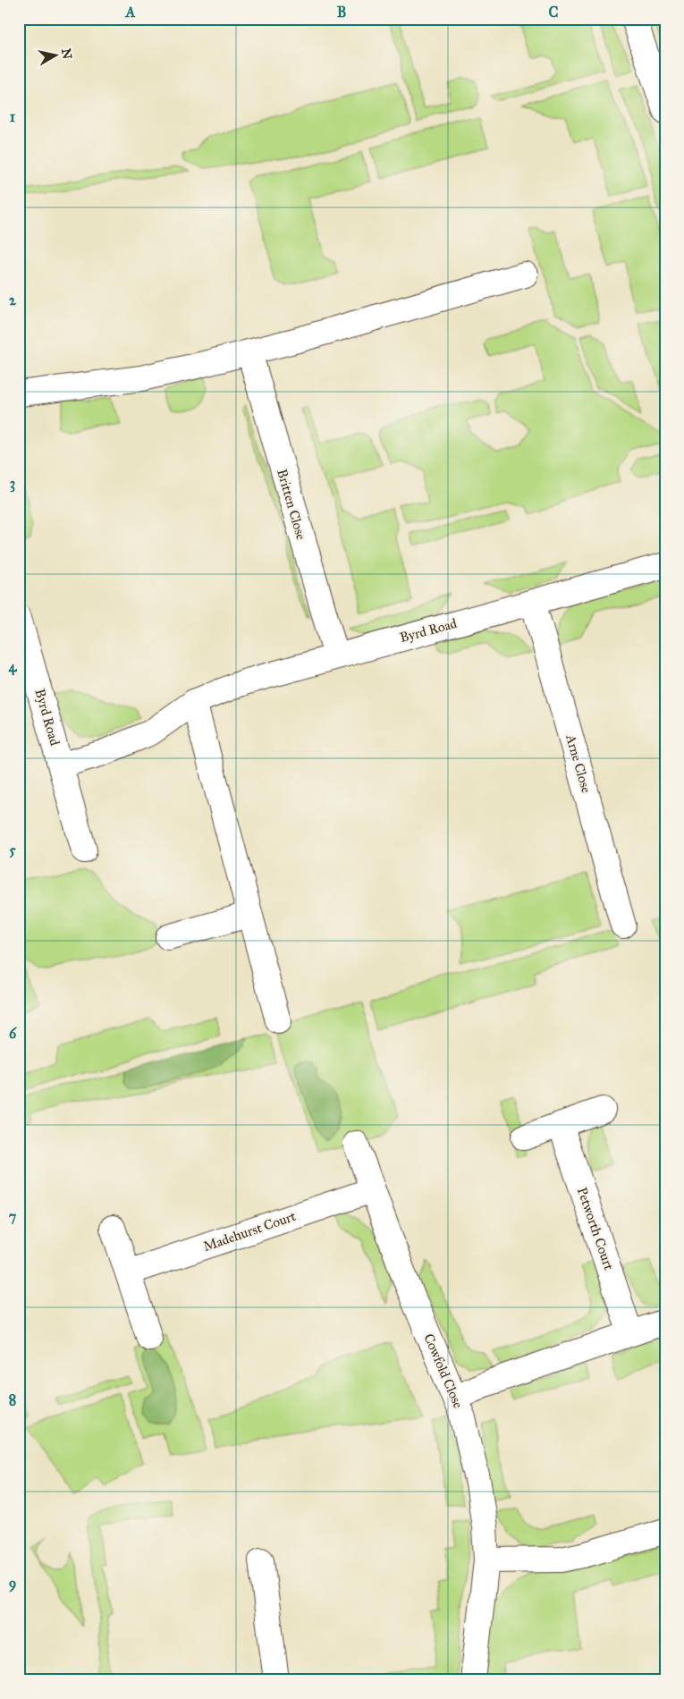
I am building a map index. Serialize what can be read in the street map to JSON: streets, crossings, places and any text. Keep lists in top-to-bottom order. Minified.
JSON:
{"streets":{"street":["Britten Close","Byrd Road","Arne Close","Petworth Court","Madehurst Court","Cowfold Close"]},"crossings":[["Britten Close","Byrd Road"],["Byrd Road","Arne Close"],["Madehurst Court","Cowfold Close"]],"north":"right","grid":{"columns":["A","B","C"],"rows":["1","2","3","4","5","6","7","8","9"]}}
